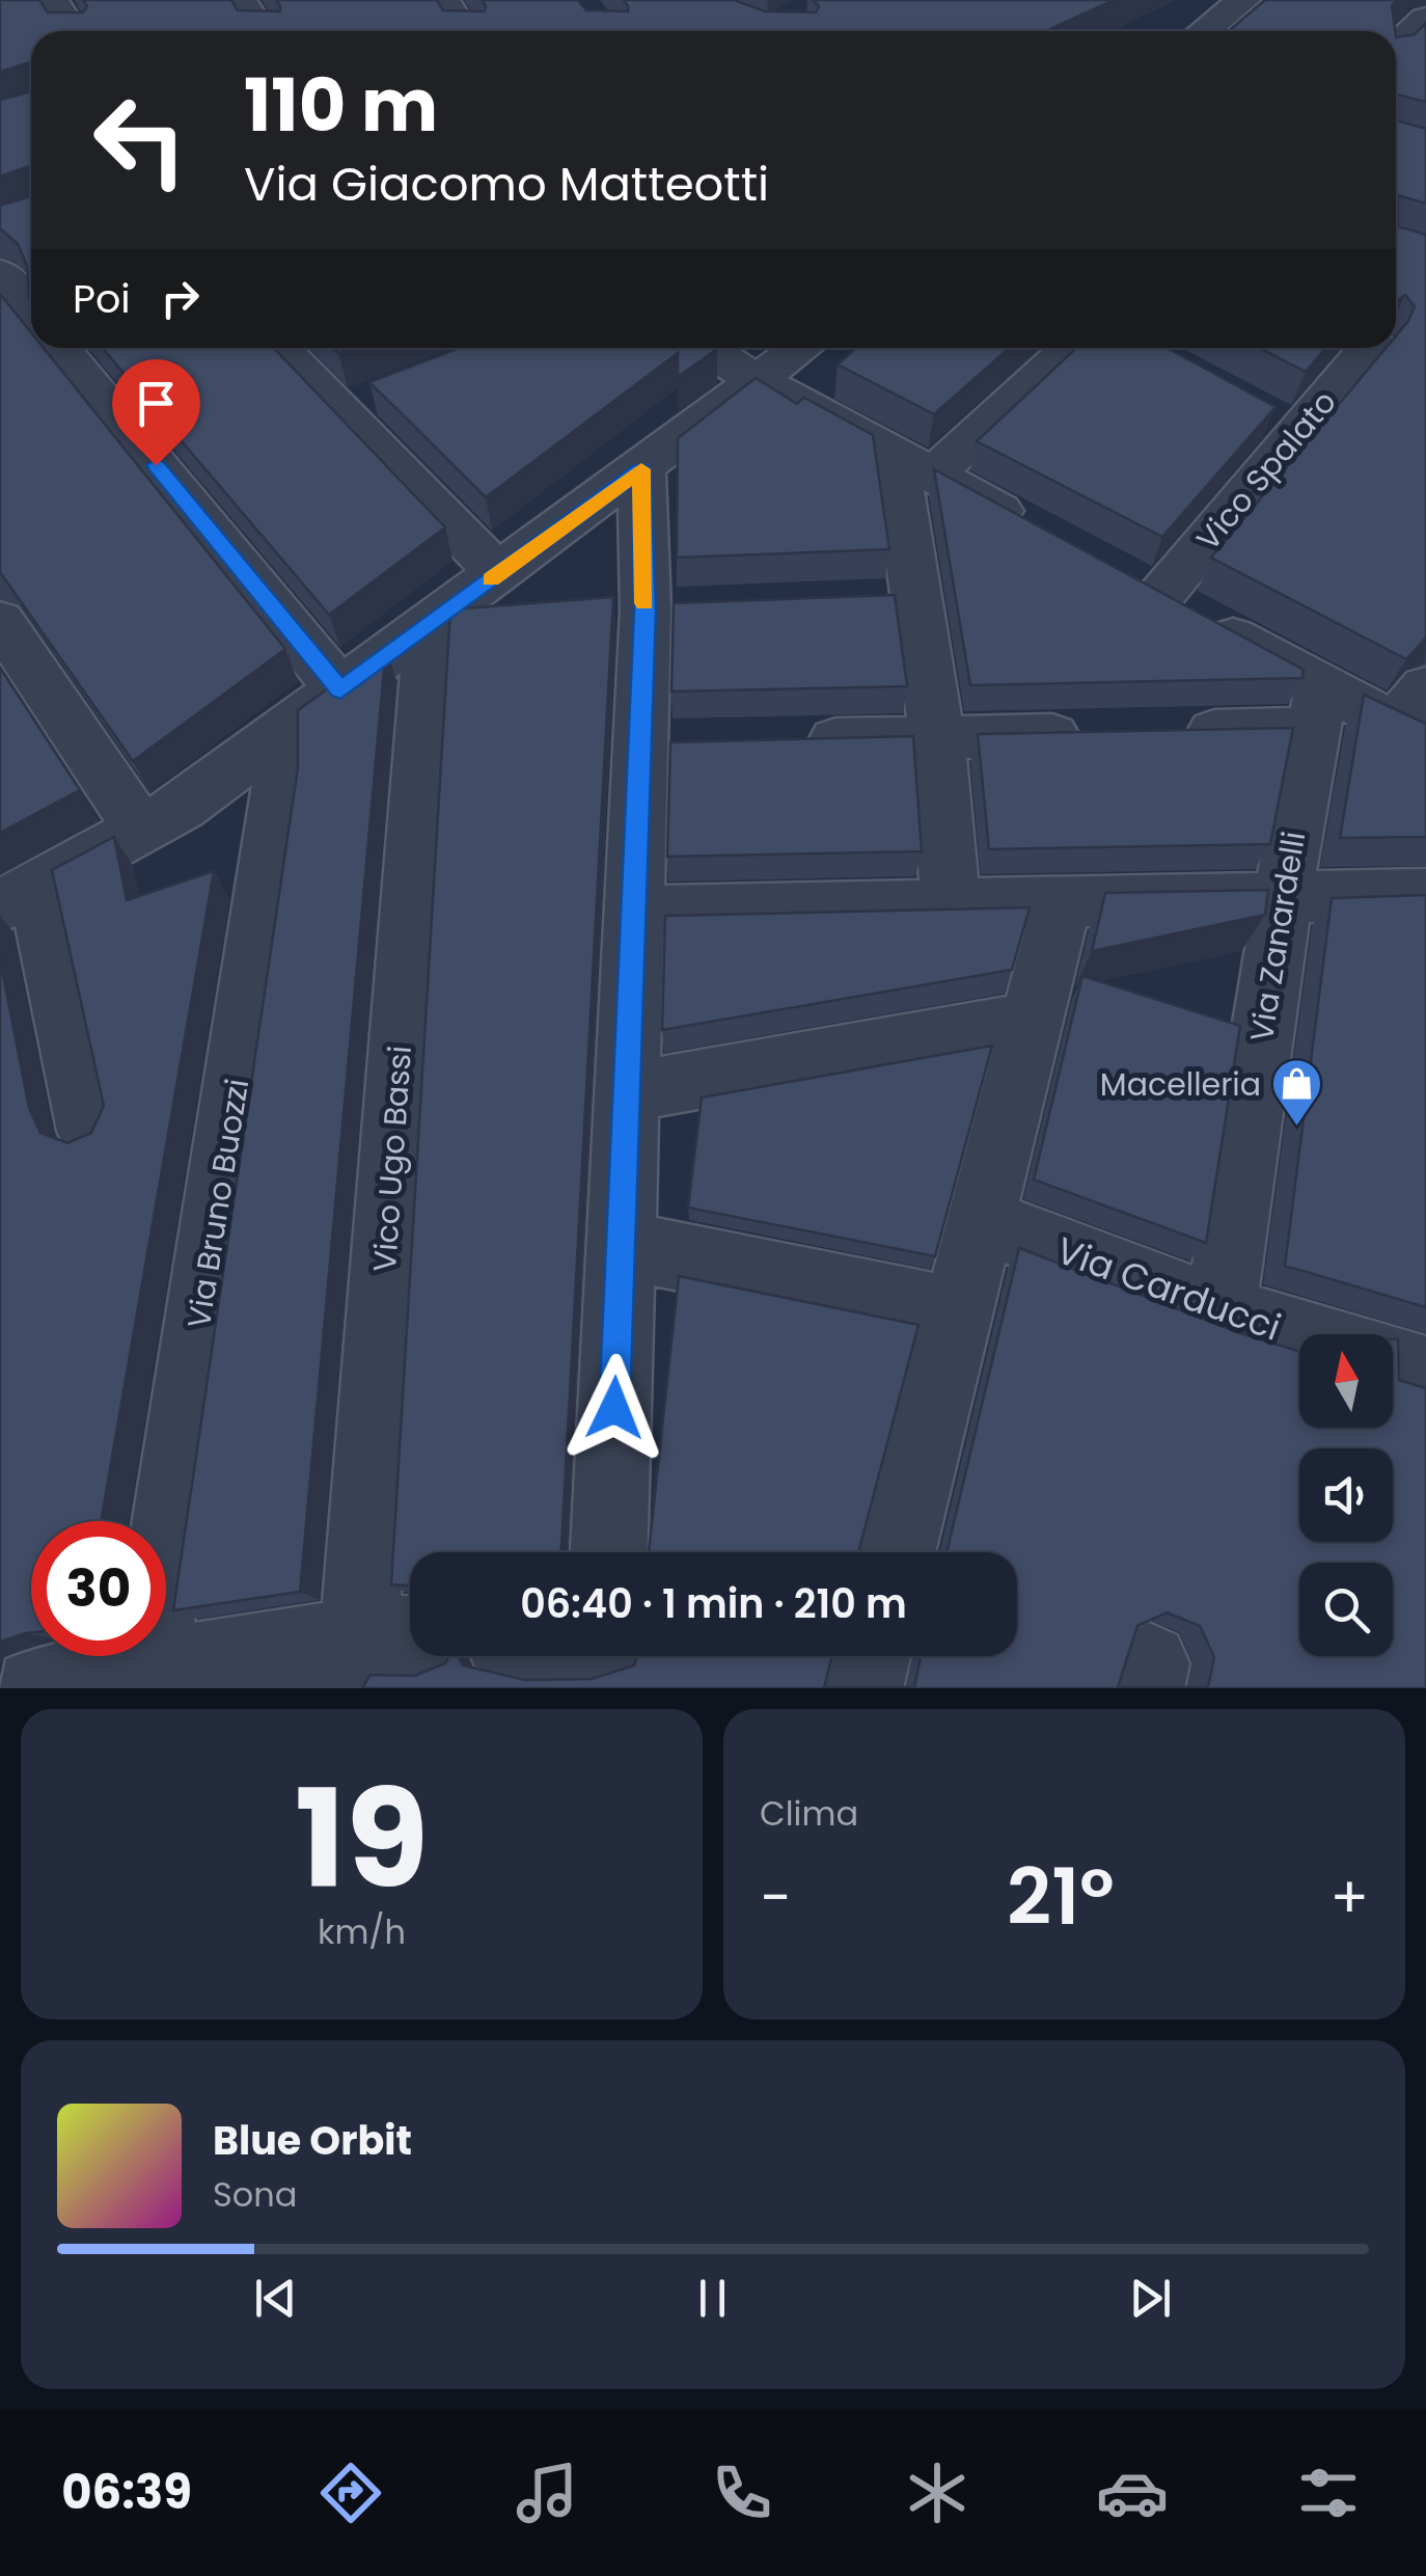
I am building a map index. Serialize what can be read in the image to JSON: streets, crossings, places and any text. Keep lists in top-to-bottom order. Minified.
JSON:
{"streets":{"street":["Vico Spalato","Via Zanardelli","Vico Ugo Bassi","Via Bruno Buozzi","Via Carducci"]},"crossings":[["Vico Spalato","Via Zanardelli"],["Via Zanardelli","Via Carducci"]],"places":{"shop":["Macelleria"]},"north":"top","page":{"turn":["110 m","Via Giacomo Matteotti"],"then":"Poi","limit":"30","trip":"06:40 · 1 min · 210 m","tile":[["19","km/h"],"Clima"],"heat":["−","21°","+"],"song":["Blue Orbit","Sona"],"tabs":"06:39"}}
